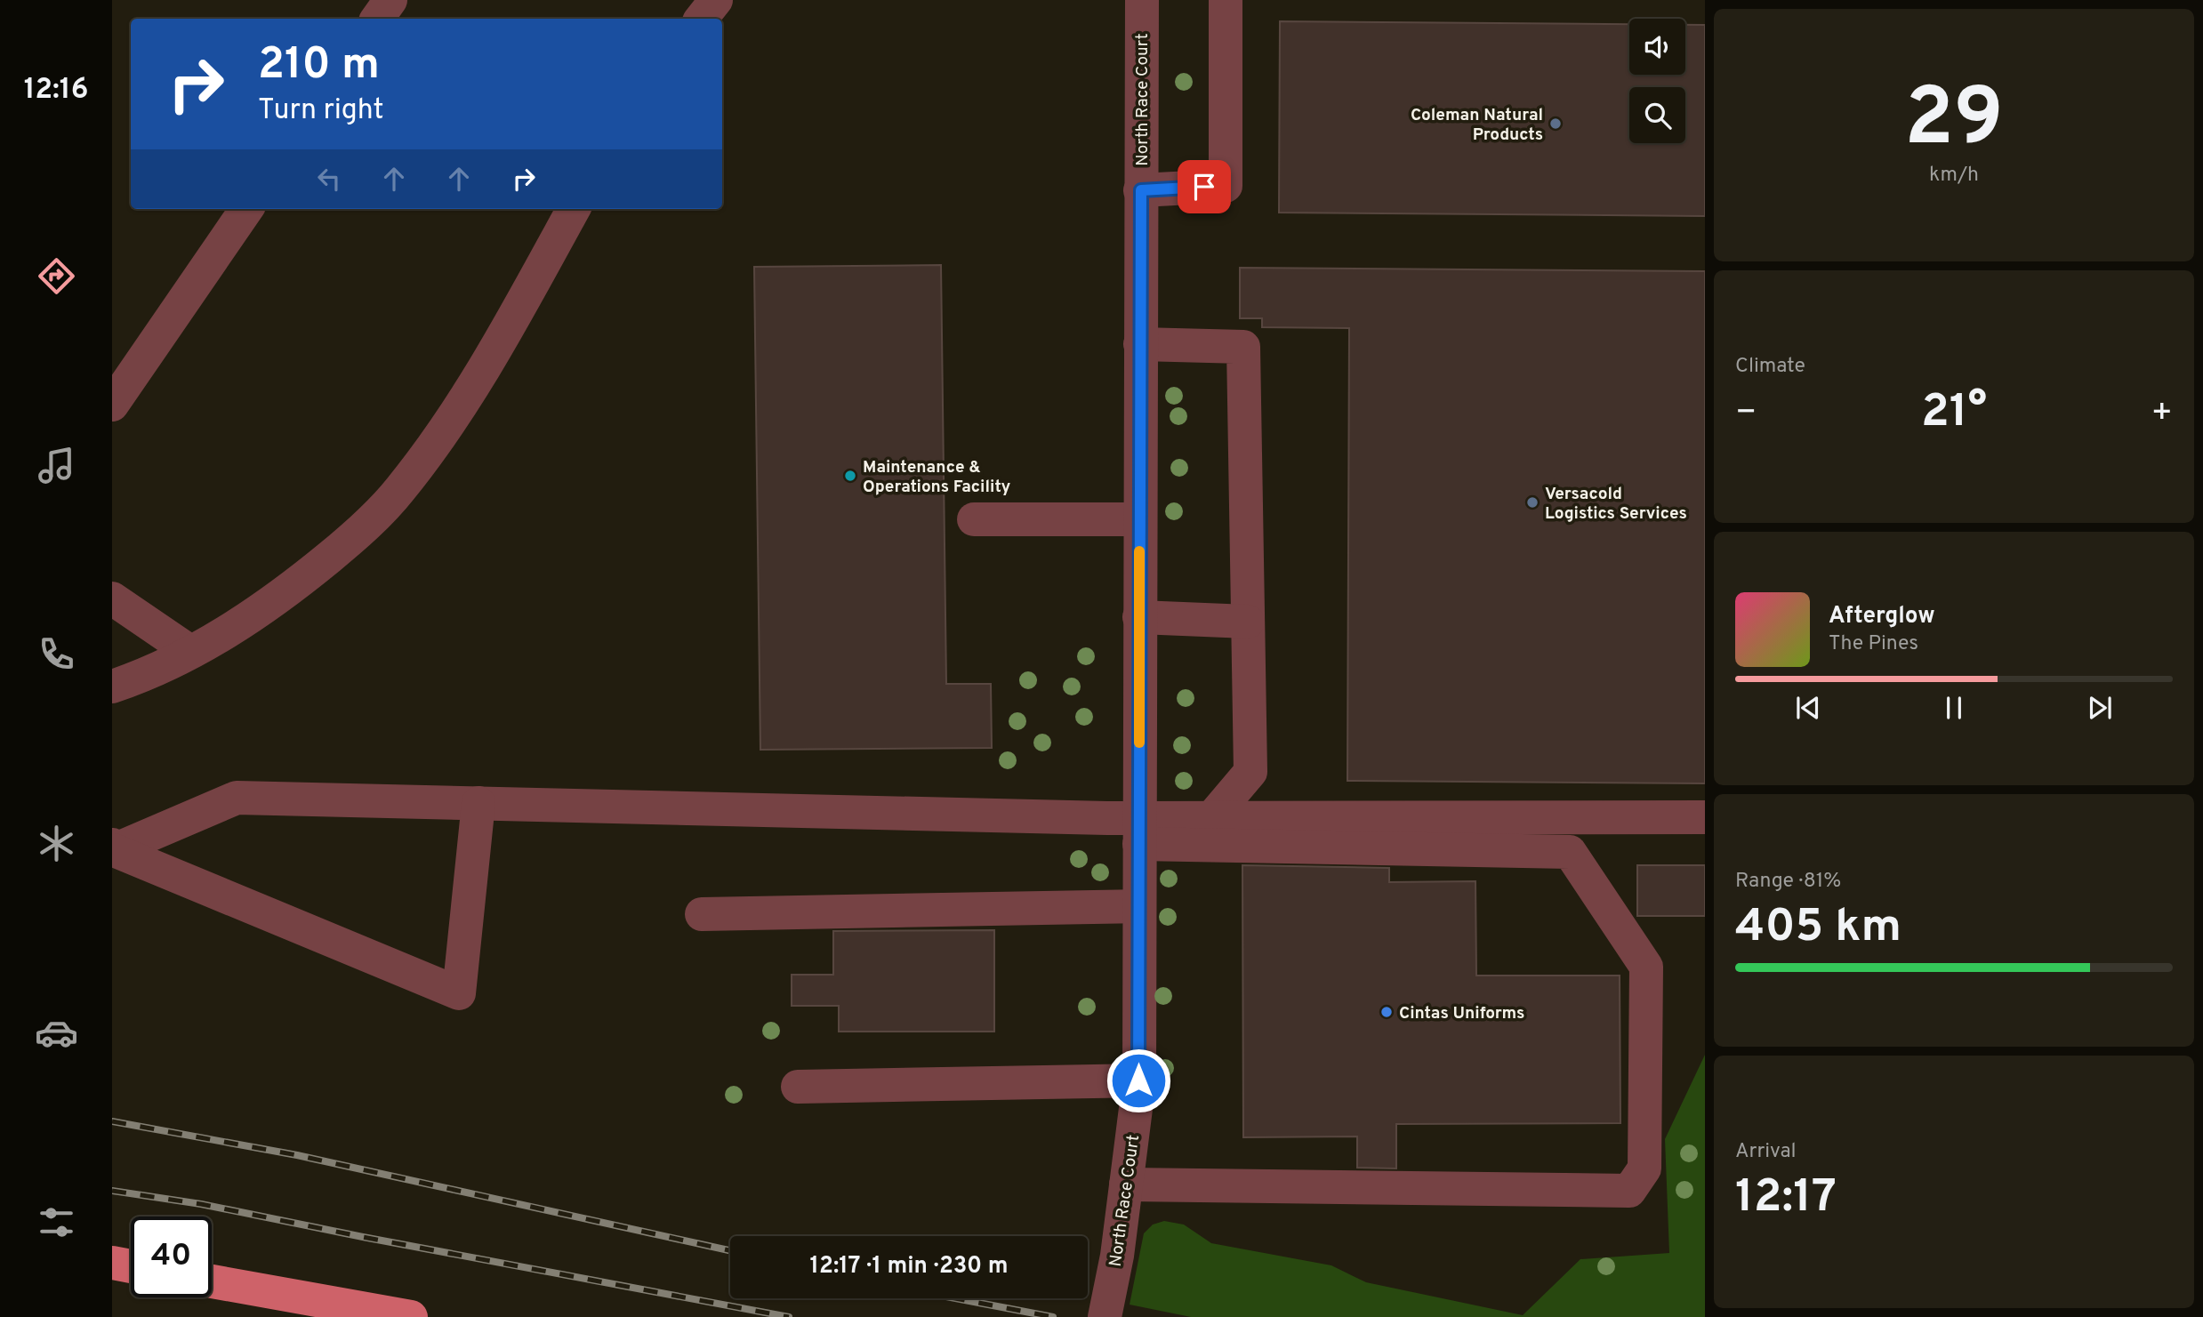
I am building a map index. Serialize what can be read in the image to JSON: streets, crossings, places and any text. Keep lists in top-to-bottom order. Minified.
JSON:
{"streets":{"street":["North Race Court"]},"places":["Coleman Natural Products","Maintenance & Operations Facility","Versacold Logistics Services","Cintas Uniforms"],"page":{"tabs":"12:16","tile":[["29","km/h"],"Climate",["Range · 81%","405 km"],["Arrival","12:17"]],"turn":["210 m","Turn right"],"heat":["−","21°","+"],"song":["Afterglow","The Pines"],"limit":"40","trip":"12:17 · 1 min · 230 m"}}
